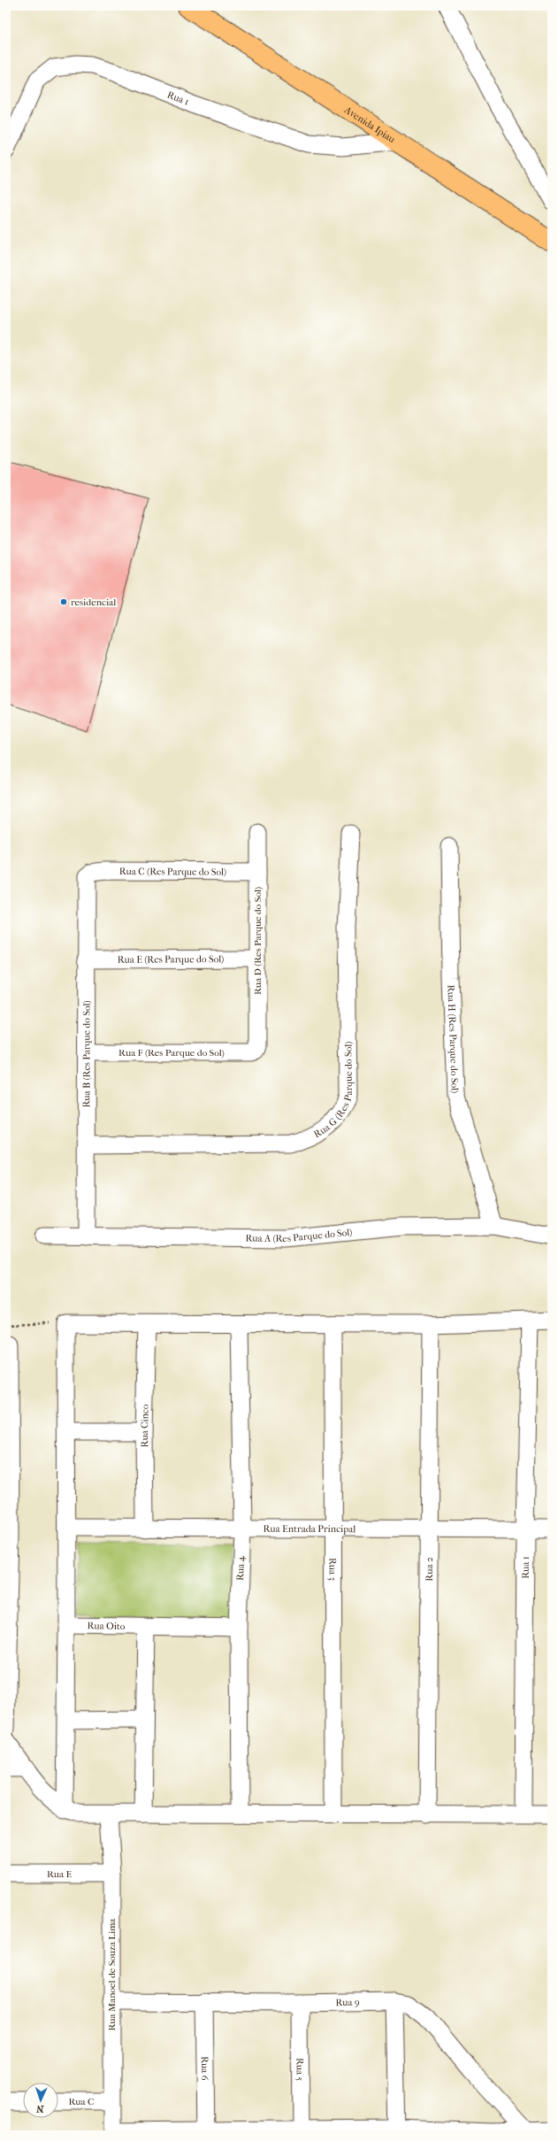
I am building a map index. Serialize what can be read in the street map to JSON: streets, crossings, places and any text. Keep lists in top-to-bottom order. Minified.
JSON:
{"streets":{"main road":["Avenida Ipiau"],"street":["Rua 1","Rua C (Res Parque do Sol)","Rua D (Res Parque do Sol)","Rua E (Res Parque do Sol)","Rua H (Res Parque do Sol)","Rua F (Res Parque do Sol)","Rua B (Res Parque do Sol)","Rua G (Res Parque do Sol)","Rua A (Res Parque do Sol)","Rua Cinco","Rua Entrada Principal","Rua 4","Rua 3","Rua 2","Rua Oito","Rua E","Rua Manoel de Souza Lima","Rua 9","Rua 6","Rua 5","Rua C"]},"crossings":[["Rua 1","Avenida Ipiau"],["Rua 1","Rua Entrada Principal"],["Rua C (Res Parque do Sol)","Rua D (Res Parque do Sol)"],["Rua C (Res Parque do Sol)","Rua B (Res Parque do Sol)"],["Rua D (Res Parque do Sol)","Rua E (Res Parque do Sol)"],["Rua D (Res Parque do Sol)","Rua F (Res Parque do Sol)"],["Rua E (Res Parque do Sol)","Rua B (Res Parque do Sol)"],["Rua H (Res Parque do Sol)","Rua A (Res Parque do Sol)"],["Rua F (Res Parque do Sol)","Rua B (Res Parque do Sol)"],["Rua B (Res Parque do Sol)","Rua G (Res Parque do Sol)"],["Rua B (Res Parque do Sol)","Rua A (Res Parque do Sol)"],["Rua Cinco","Rua Entrada Principal"],["Rua Entrada Principal","Rua 4"],["Rua Entrada Principal","Rua 3"],["Rua Entrada Principal","Rua 2"],["Rua 4","Rua Oito"],["Rua E","Rua Manoel de Souza Lima"],["Rua Manoel de Souza Lima","Rua 9"],["Rua Manoel de Souza Lima","Rua C"],["Rua 9","Rua 6"],["Rua 9","Rua 5"]],"places":["residencial"],"north":"bottom"}
